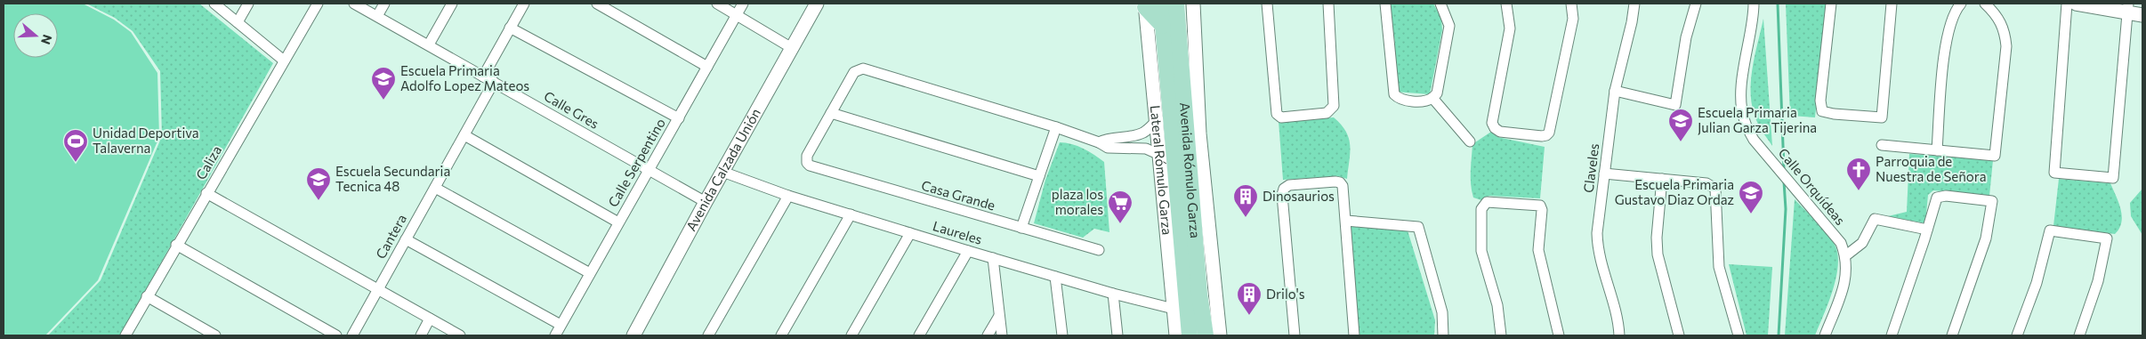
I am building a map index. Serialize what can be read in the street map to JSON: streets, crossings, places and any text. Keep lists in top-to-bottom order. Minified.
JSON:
{"streets":{"main road":["Avenida Rómulo Garza"],"street":["Calle Gres","Caliza","Calle Serpentino","Claveles","Avenida Calzada Unión","Lateral Rómulo Garza","Calle Orquídeas","Casa Grande","Laureles","Cantera"]},"crossings":[["Calle Gres","Calle Serpentino"],["Calle Gres","Avenida Calzada Unión"],["Calle Gres","Cantera"],["Avenida Calzada Unión","Laureles"],["Lateral Rómulo Garza","Avenida Rómulo Garza"],["Lateral Rómulo Garza","Laureles"],["Avenida Rómulo Garza","Laureles"]],"places":{"school or university":["Escuela Primaria Adolfo Lopez Mateos","Escuela Primaria Julian Garza Tijerina","Escuela Secundaria Tecnica 48","Escuela Primaria Gustavo Diaz Ordaz"],"sports":["Unidad Deportiva Talaverna"],"church":["Parroquia de Nuestra de Señora"],"building":["Dinosaurios","Drilo's"],"supermarket":["plaza los morales"]},"north":"right"}
